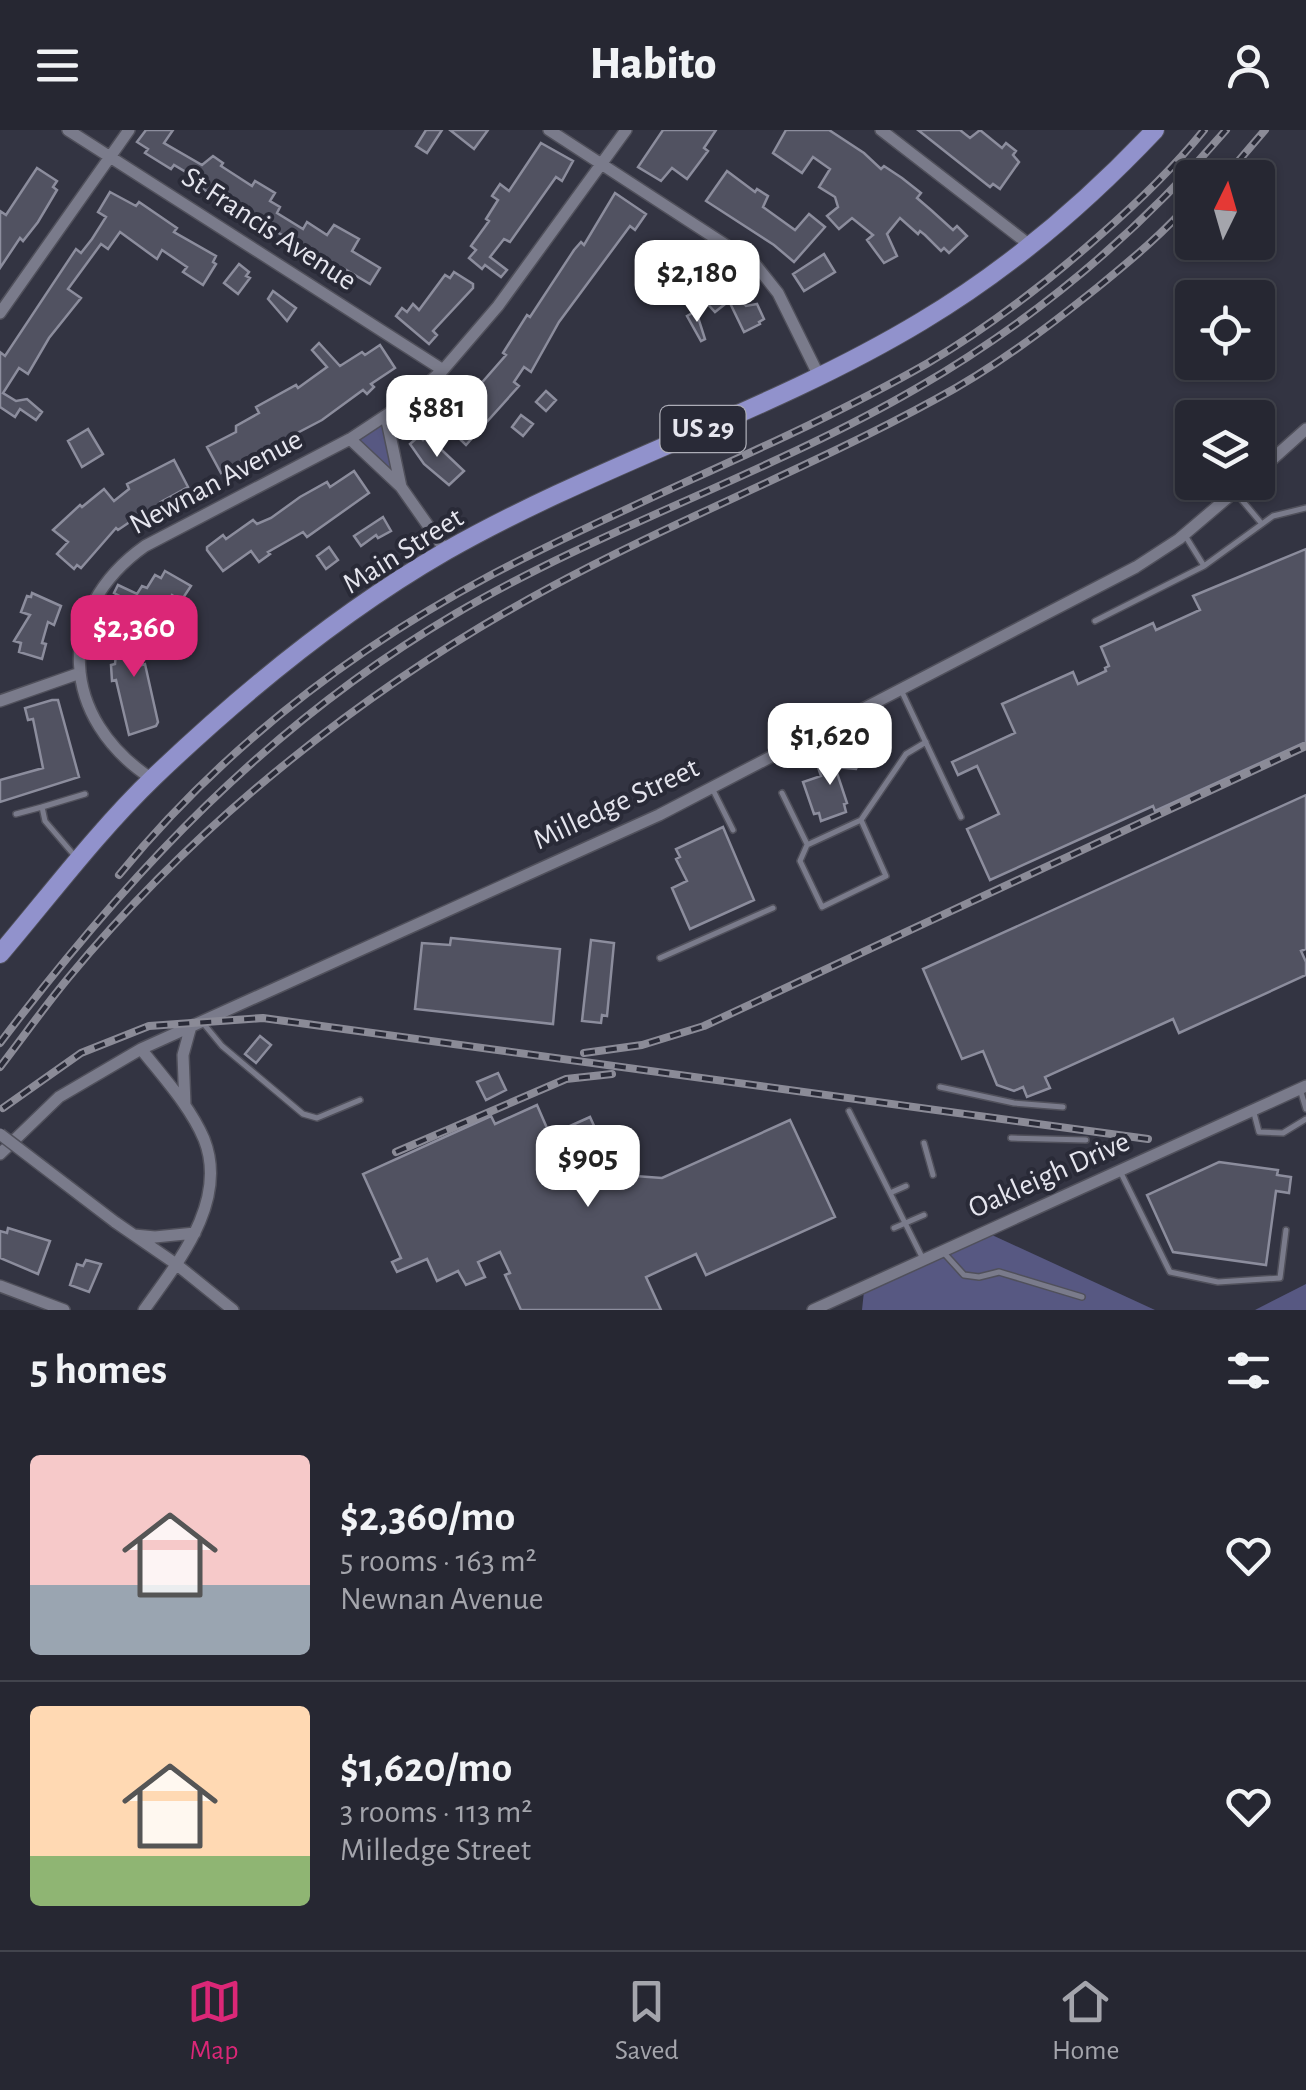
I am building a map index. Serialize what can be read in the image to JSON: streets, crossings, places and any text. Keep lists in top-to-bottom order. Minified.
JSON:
{"streets":{"main road":["US 29","Main Street"],"street":["St Francis Avenue","Newnan Avenue","Milledge Street","Oakleigh Drive"]},"crossings":[["St Francis Avenue","Newnan Avenue"],["Newnan Avenue","Main Street"]],"north":"top","page":{"header":"Habito","price":["$2,180","$881","$2,360","$1,620","$905"],"heading":"5 homes","list":[{"name":"$2,360/mo","note":"5 rooms · 163 m² · Newnan Avenue"},{"name":"$1,620/mo","note":"3 rooms · 113 m² · Milledge Street"}],"tabs":["Map","Saved","Home"]}}
